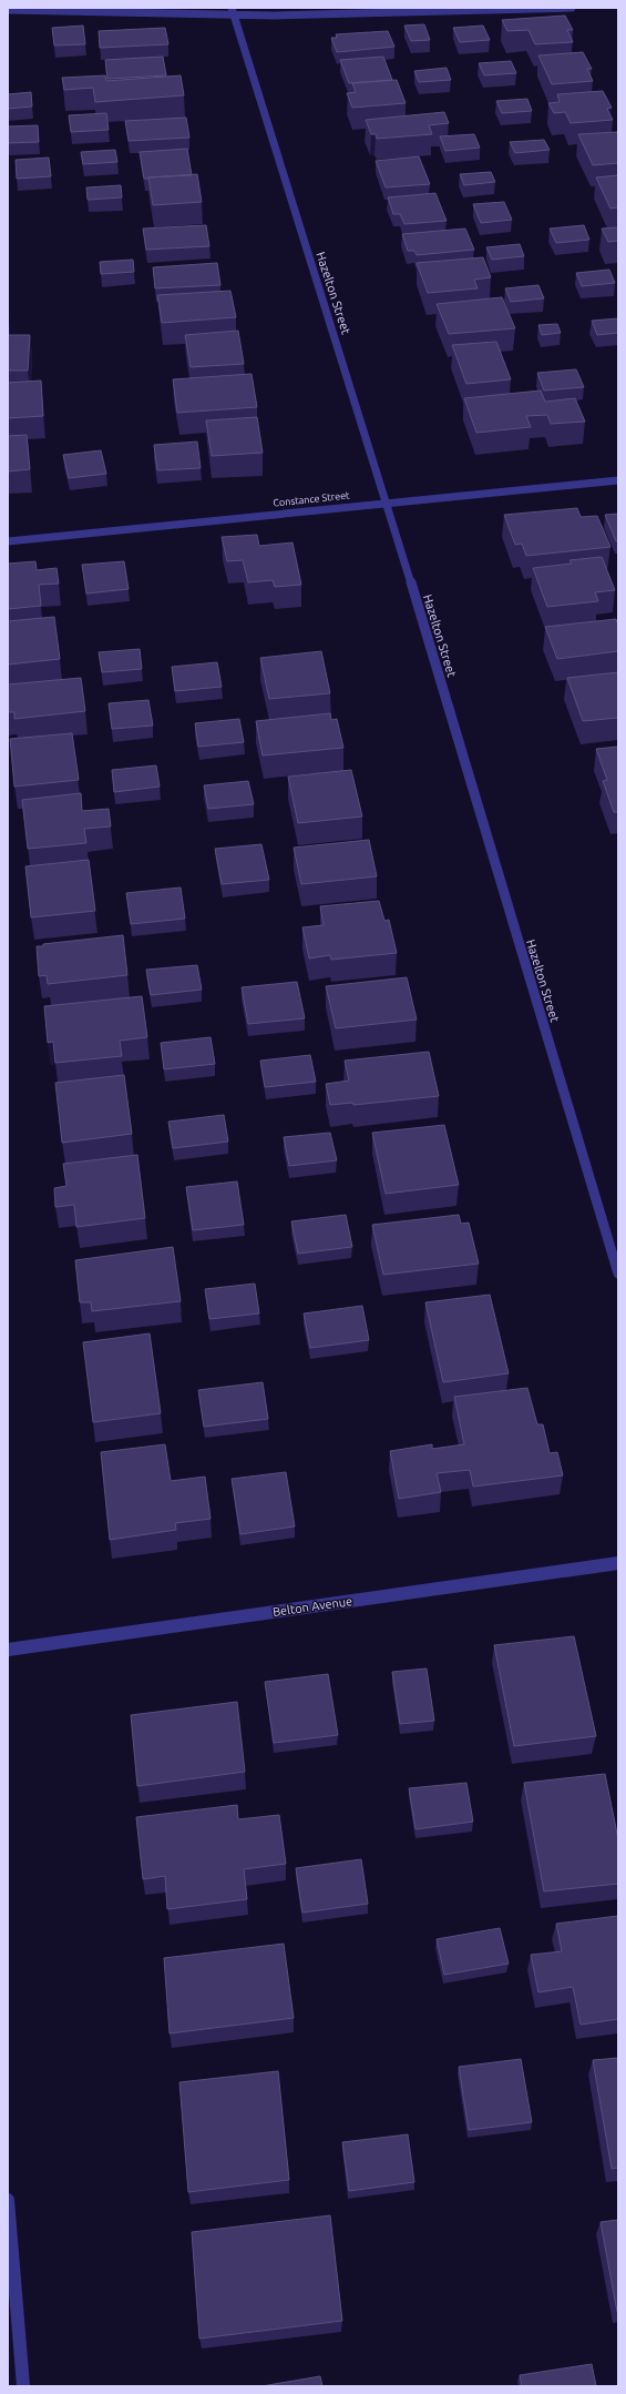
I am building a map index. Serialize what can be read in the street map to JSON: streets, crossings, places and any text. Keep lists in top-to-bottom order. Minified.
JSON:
{"streets":{"street":["Hazelton Street","Constance Street","Belton Avenue"]},"crossings":[["Hazelton Street","Constance Street"]]}
